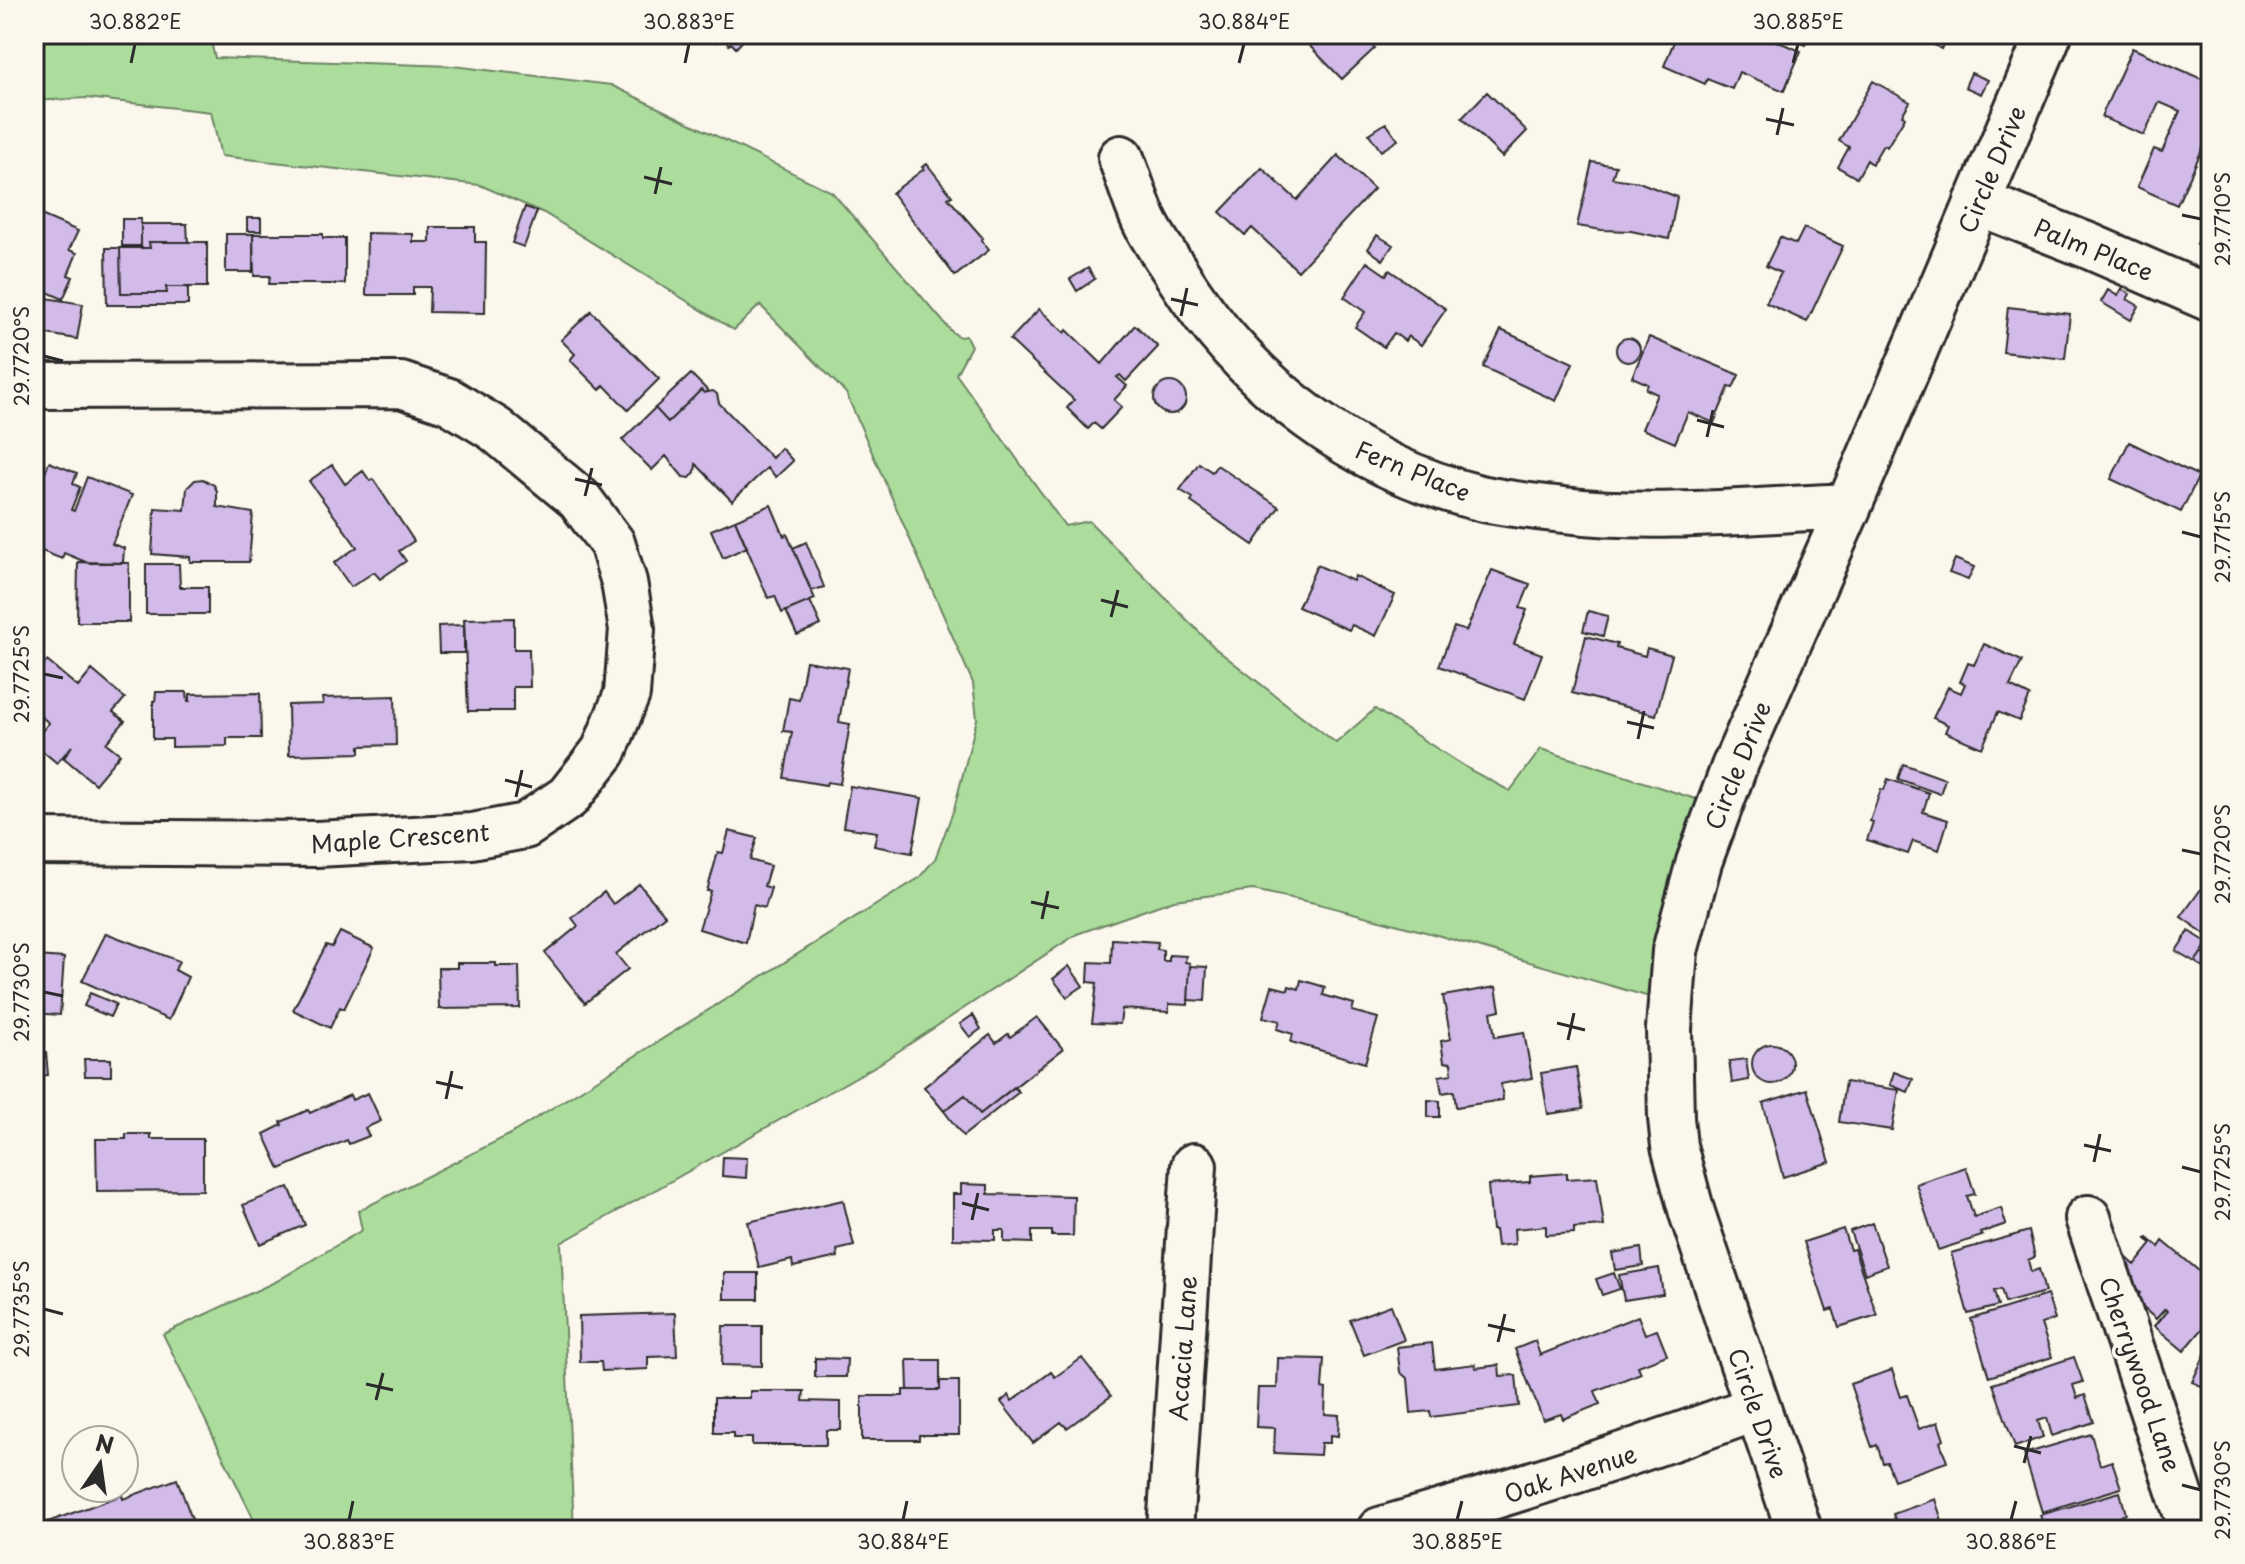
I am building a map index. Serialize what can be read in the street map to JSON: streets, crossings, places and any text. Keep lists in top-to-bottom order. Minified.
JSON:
{"streets":{"street":["Circle Drive","Palm Place","Fern Place","Maple Crescent","Acacia Lane","Cherrywood Lane","Oak Avenue"]},"crossings":[["Circle Drive","Palm Place"],["Circle Drive","Fern Place"],["Circle Drive","Oak Avenue"]],"north":"top","coordinates":["30.882°E","30.883°E","30.884°E","30.885°E","29.7710°S","29.7720°S","29.7715°S","29.7725°S","29.7730°S","29.7735°S","30.886°E"]}
